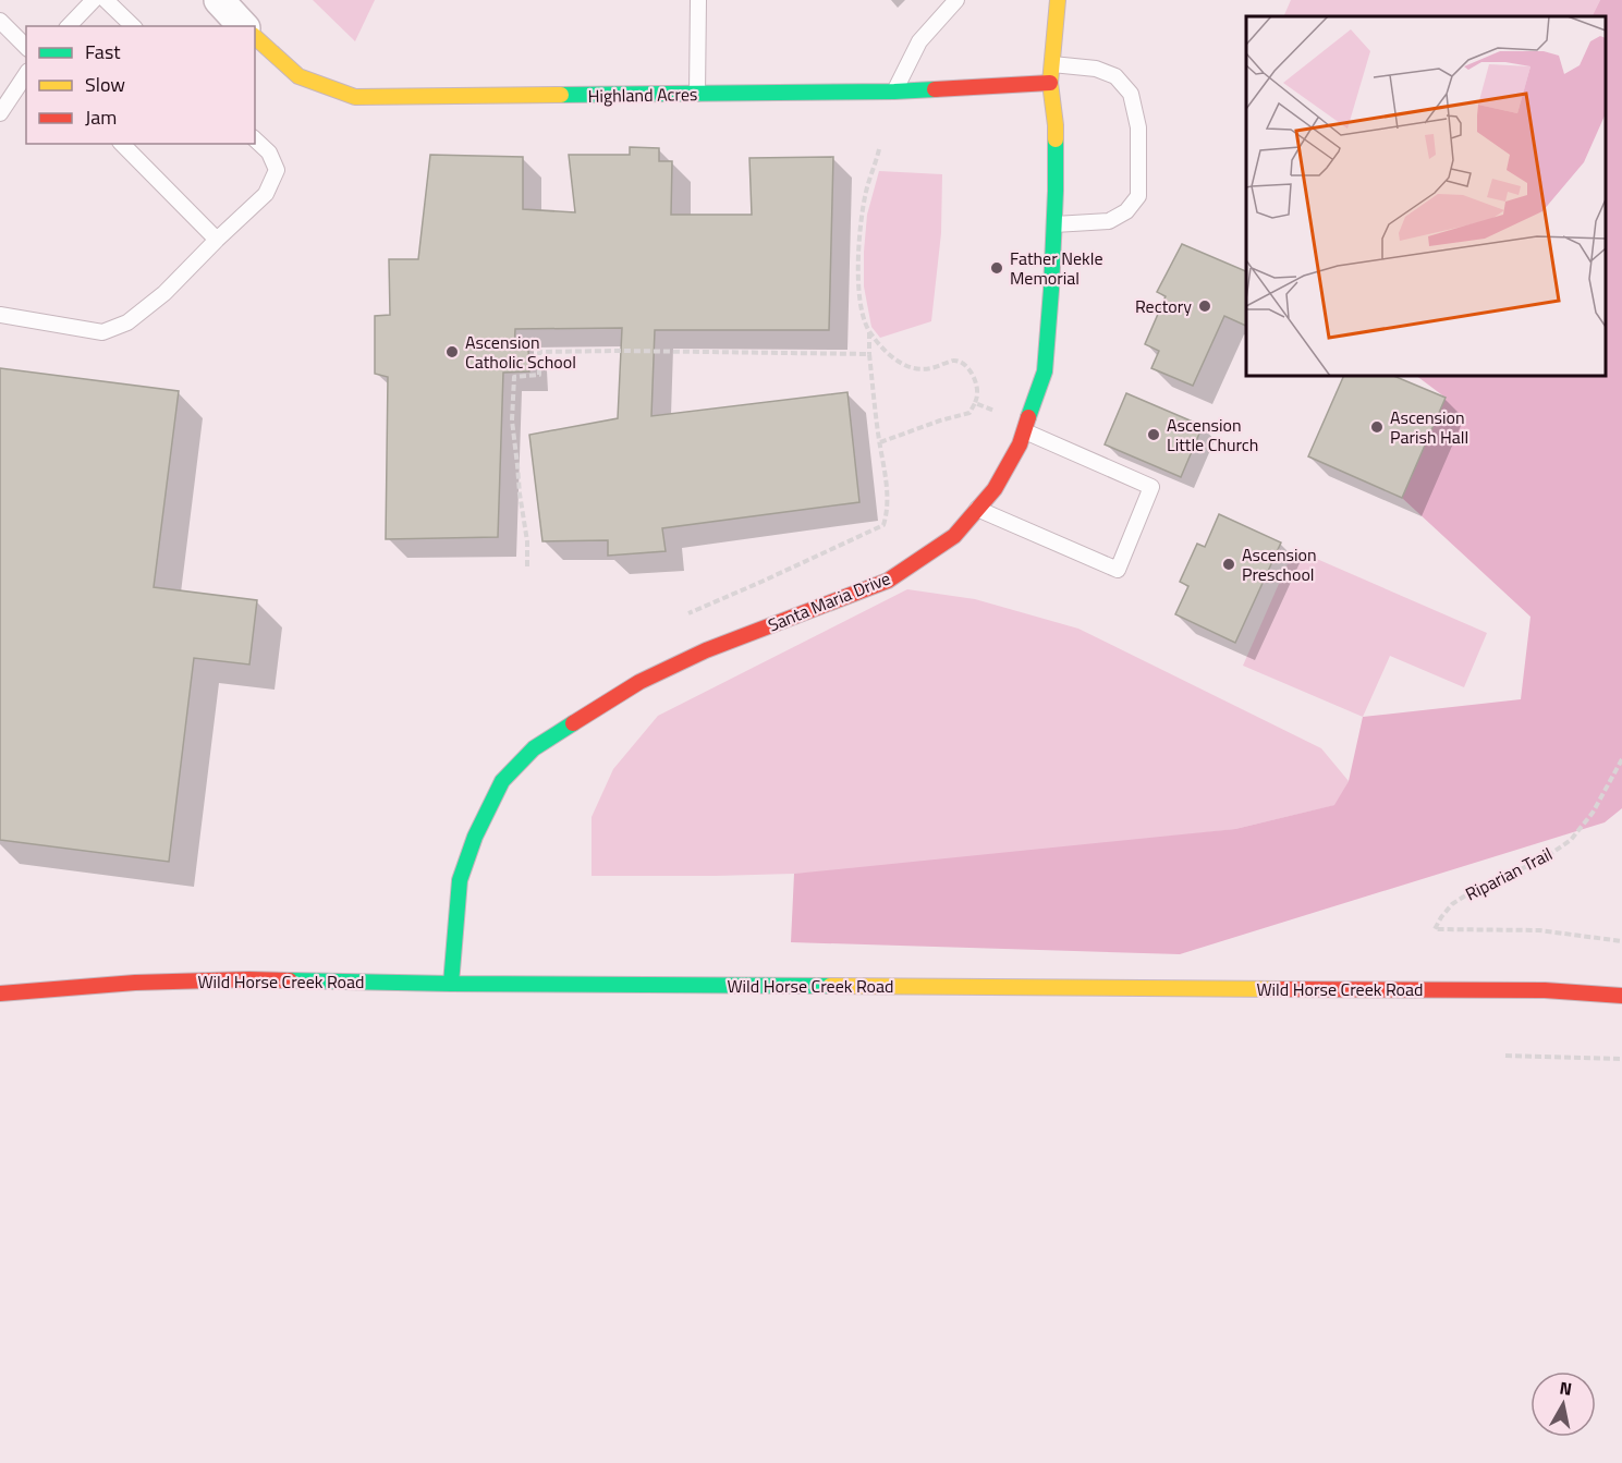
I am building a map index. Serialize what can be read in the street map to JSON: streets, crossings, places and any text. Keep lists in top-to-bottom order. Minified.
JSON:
{"streets":{"street":["Highland Acres","Santa Maria Drive","Wild Horse Creek Road"],"path":["Riparian Trail"]},"crossings":[["Highland Acres","Santa Maria Drive"],["Santa Maria Drive","Wild Horse Creek Road"]],"places":["Father Nekle Memorial","Rectory","Ascension Catholic School","Ascension Parish Hall","Ascension Little Church","Ascension Preschool"],"legend":["Fast","Slow","Jam"],"north":"top"}
